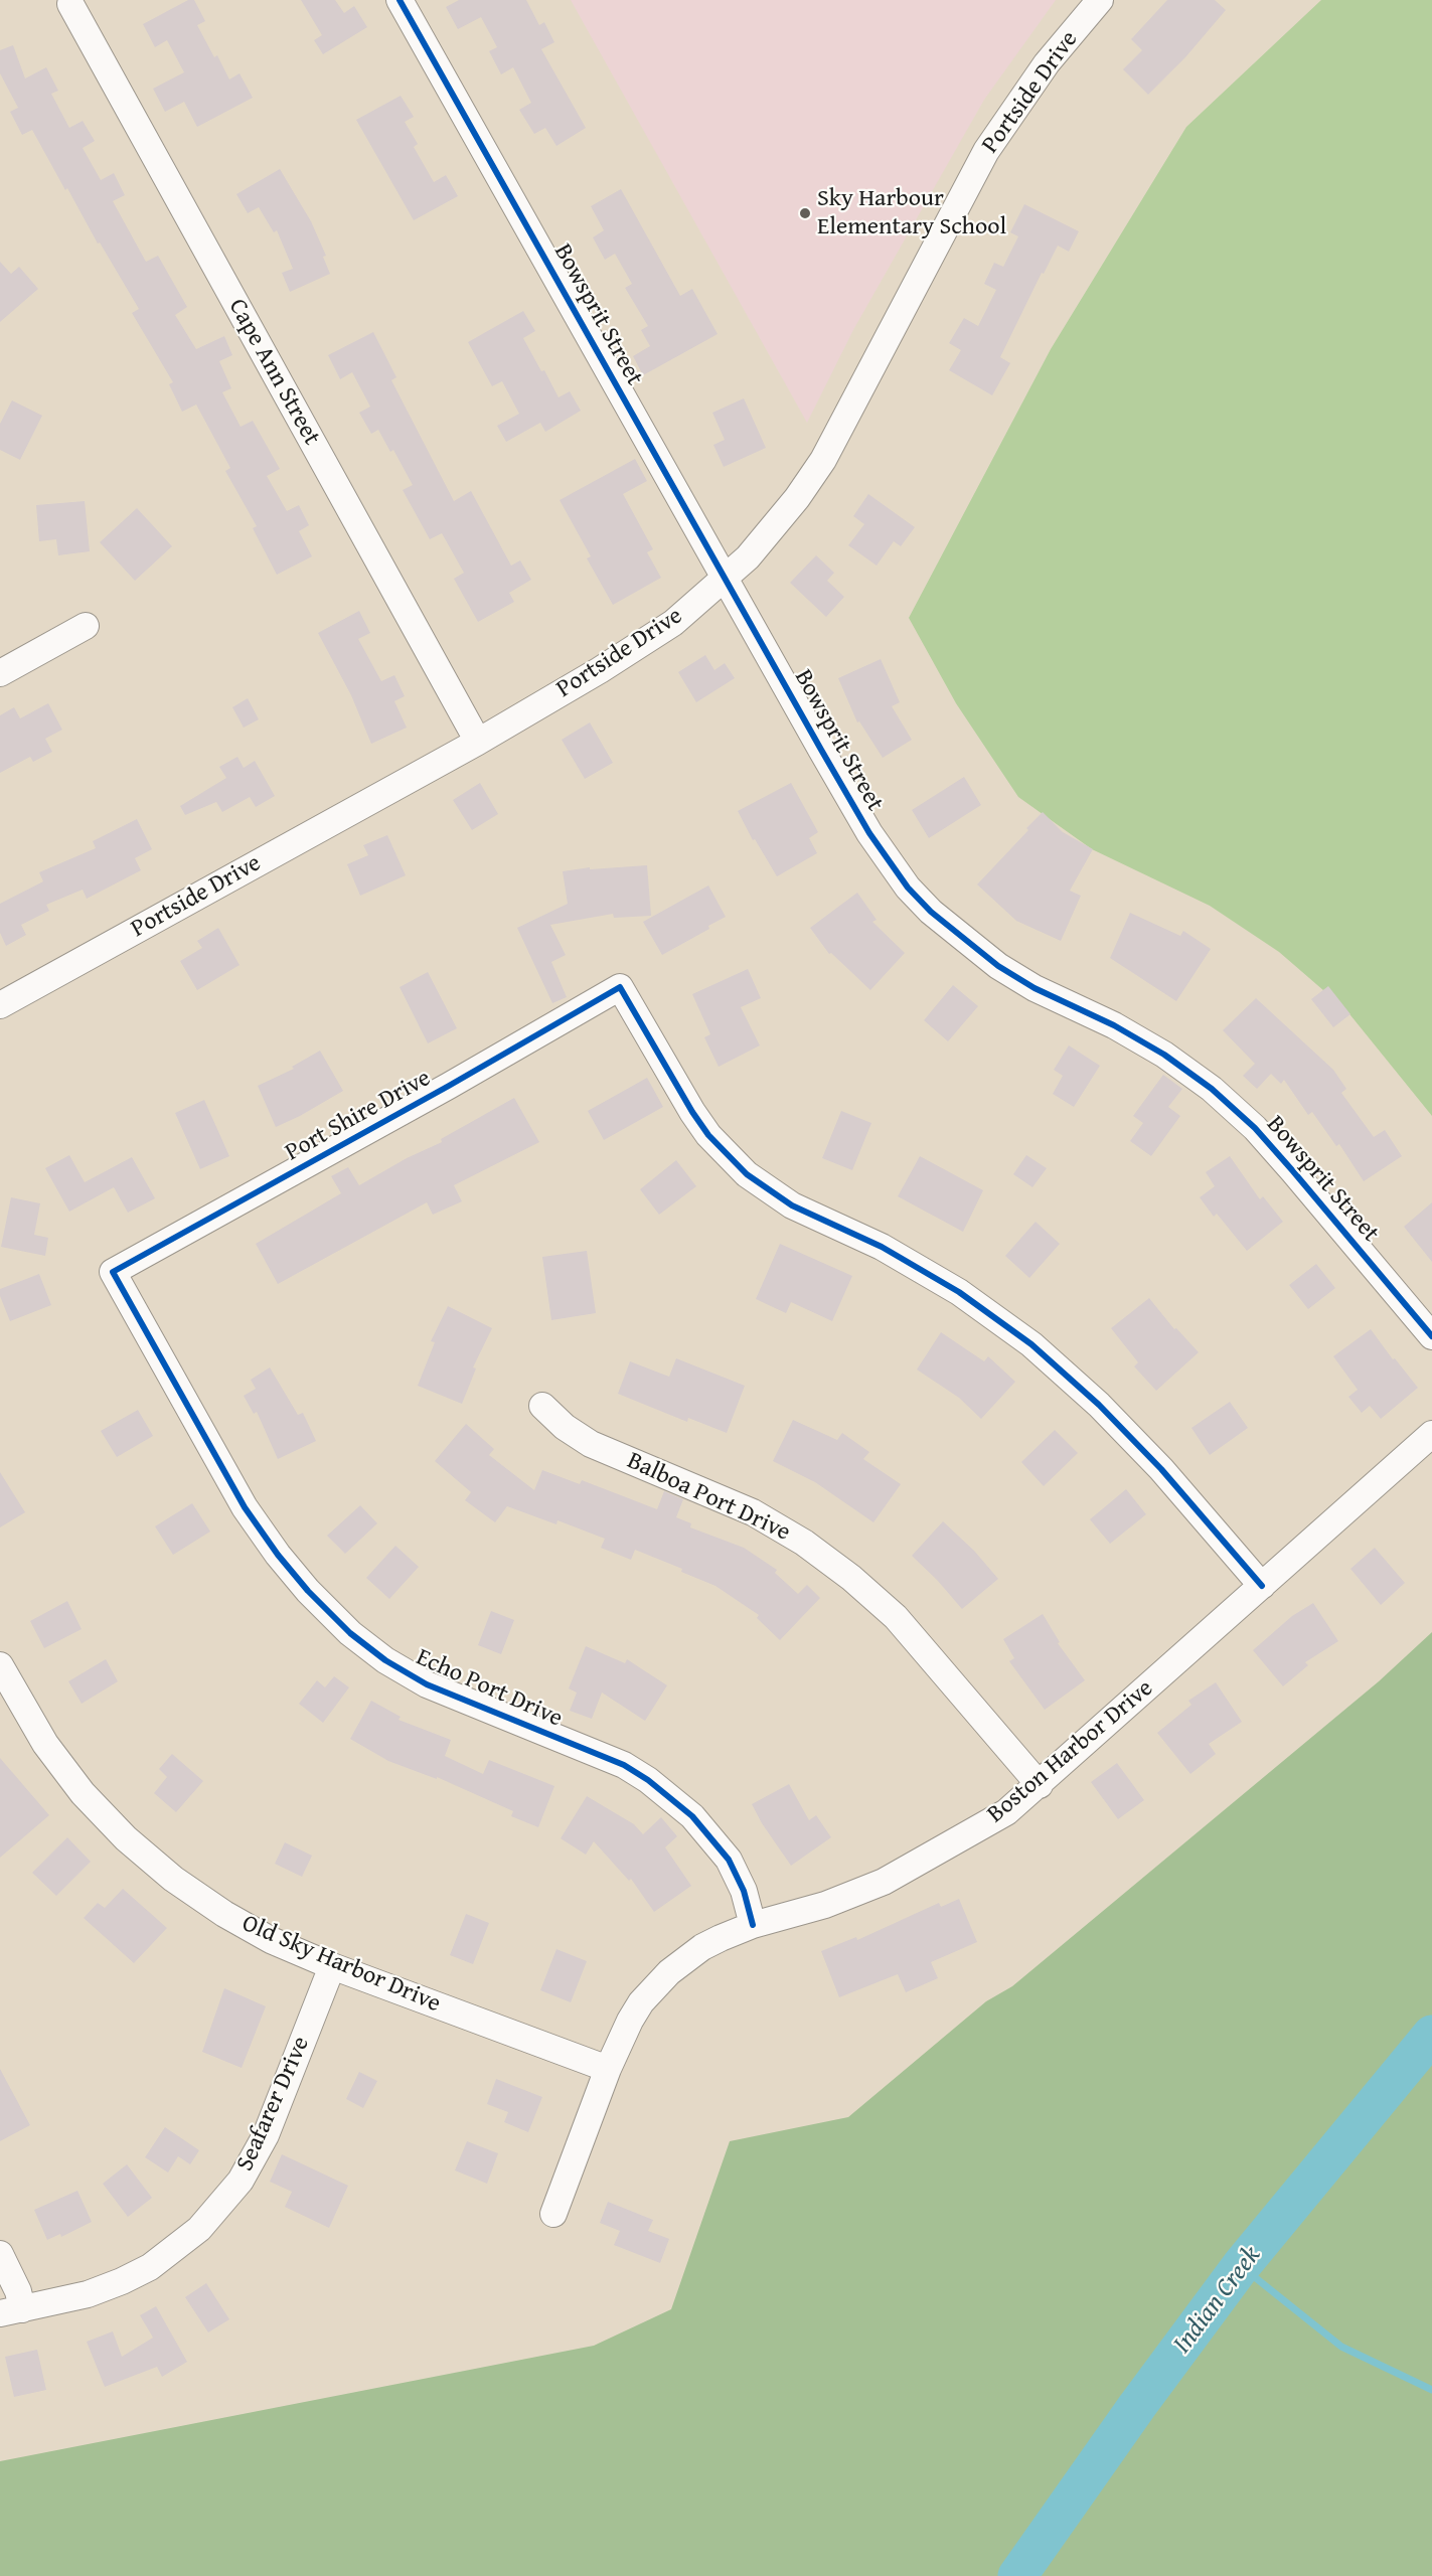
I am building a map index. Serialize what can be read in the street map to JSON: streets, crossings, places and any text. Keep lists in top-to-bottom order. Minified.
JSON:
{"streets":{"street":["Portside Drive","Bowsprit Street","Cape Ann Street","Port Shire Drive","Balboa Port Drive","Echo Port Drive","Boston Harbor Drive","Old Sky Harbor Drive","Seafarer Drive"]},"crossings":[["Portside Drive","Bowsprit Street"],["Portside Drive","Cape Ann Street"],["Port Shire Drive","Echo Port Drive"],["Port Shire Drive","Boston Harbor Drive"],["Balboa Port Drive","Boston Harbor Drive"],["Echo Port Drive","Boston Harbor Drive"],["Boston Harbor Drive","Old Sky Harbor Drive"],["Old Sky Harbor Drive","Seafarer Drive"]],"water":["Indian Creek"],"places":["Sky Harbour Elementary School"]}
